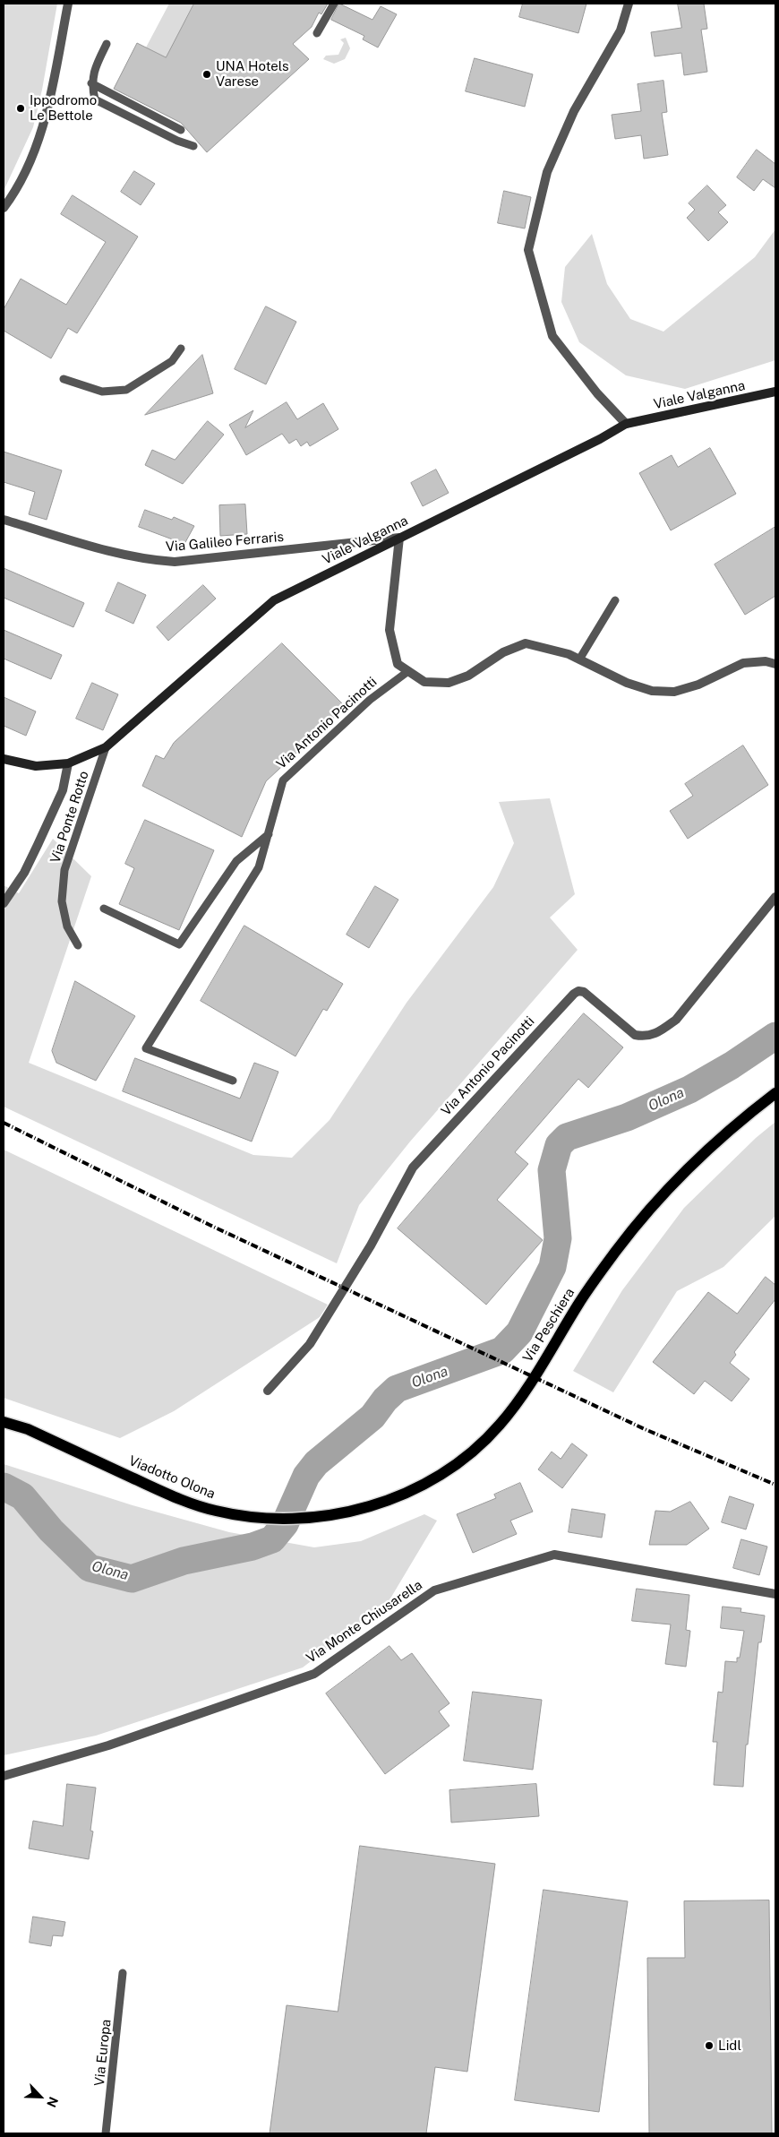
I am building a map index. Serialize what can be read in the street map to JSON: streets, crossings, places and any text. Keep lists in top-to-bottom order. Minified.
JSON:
{"streets":{"main road":["Viale Valganna","Via Peschiera","Viadotto Olona"],"street":["Via Galileo Ferraris","Via Antonio Pacinotti","Via Monte Chiusarella"],"lane":["Via Ponte Rotto","Via Europa"]},"crossings":[["Viale Valganna","Via Galileo Ferraris"],["Viale Valganna","Via Ponte Rotto"],["Via Peschiera","Viadotto Olona"]],"water":["Olona"],"places":["UNA Hotels Varese","Ippodromo Le Bettole","Lidl"],"north":"bottom right"}
